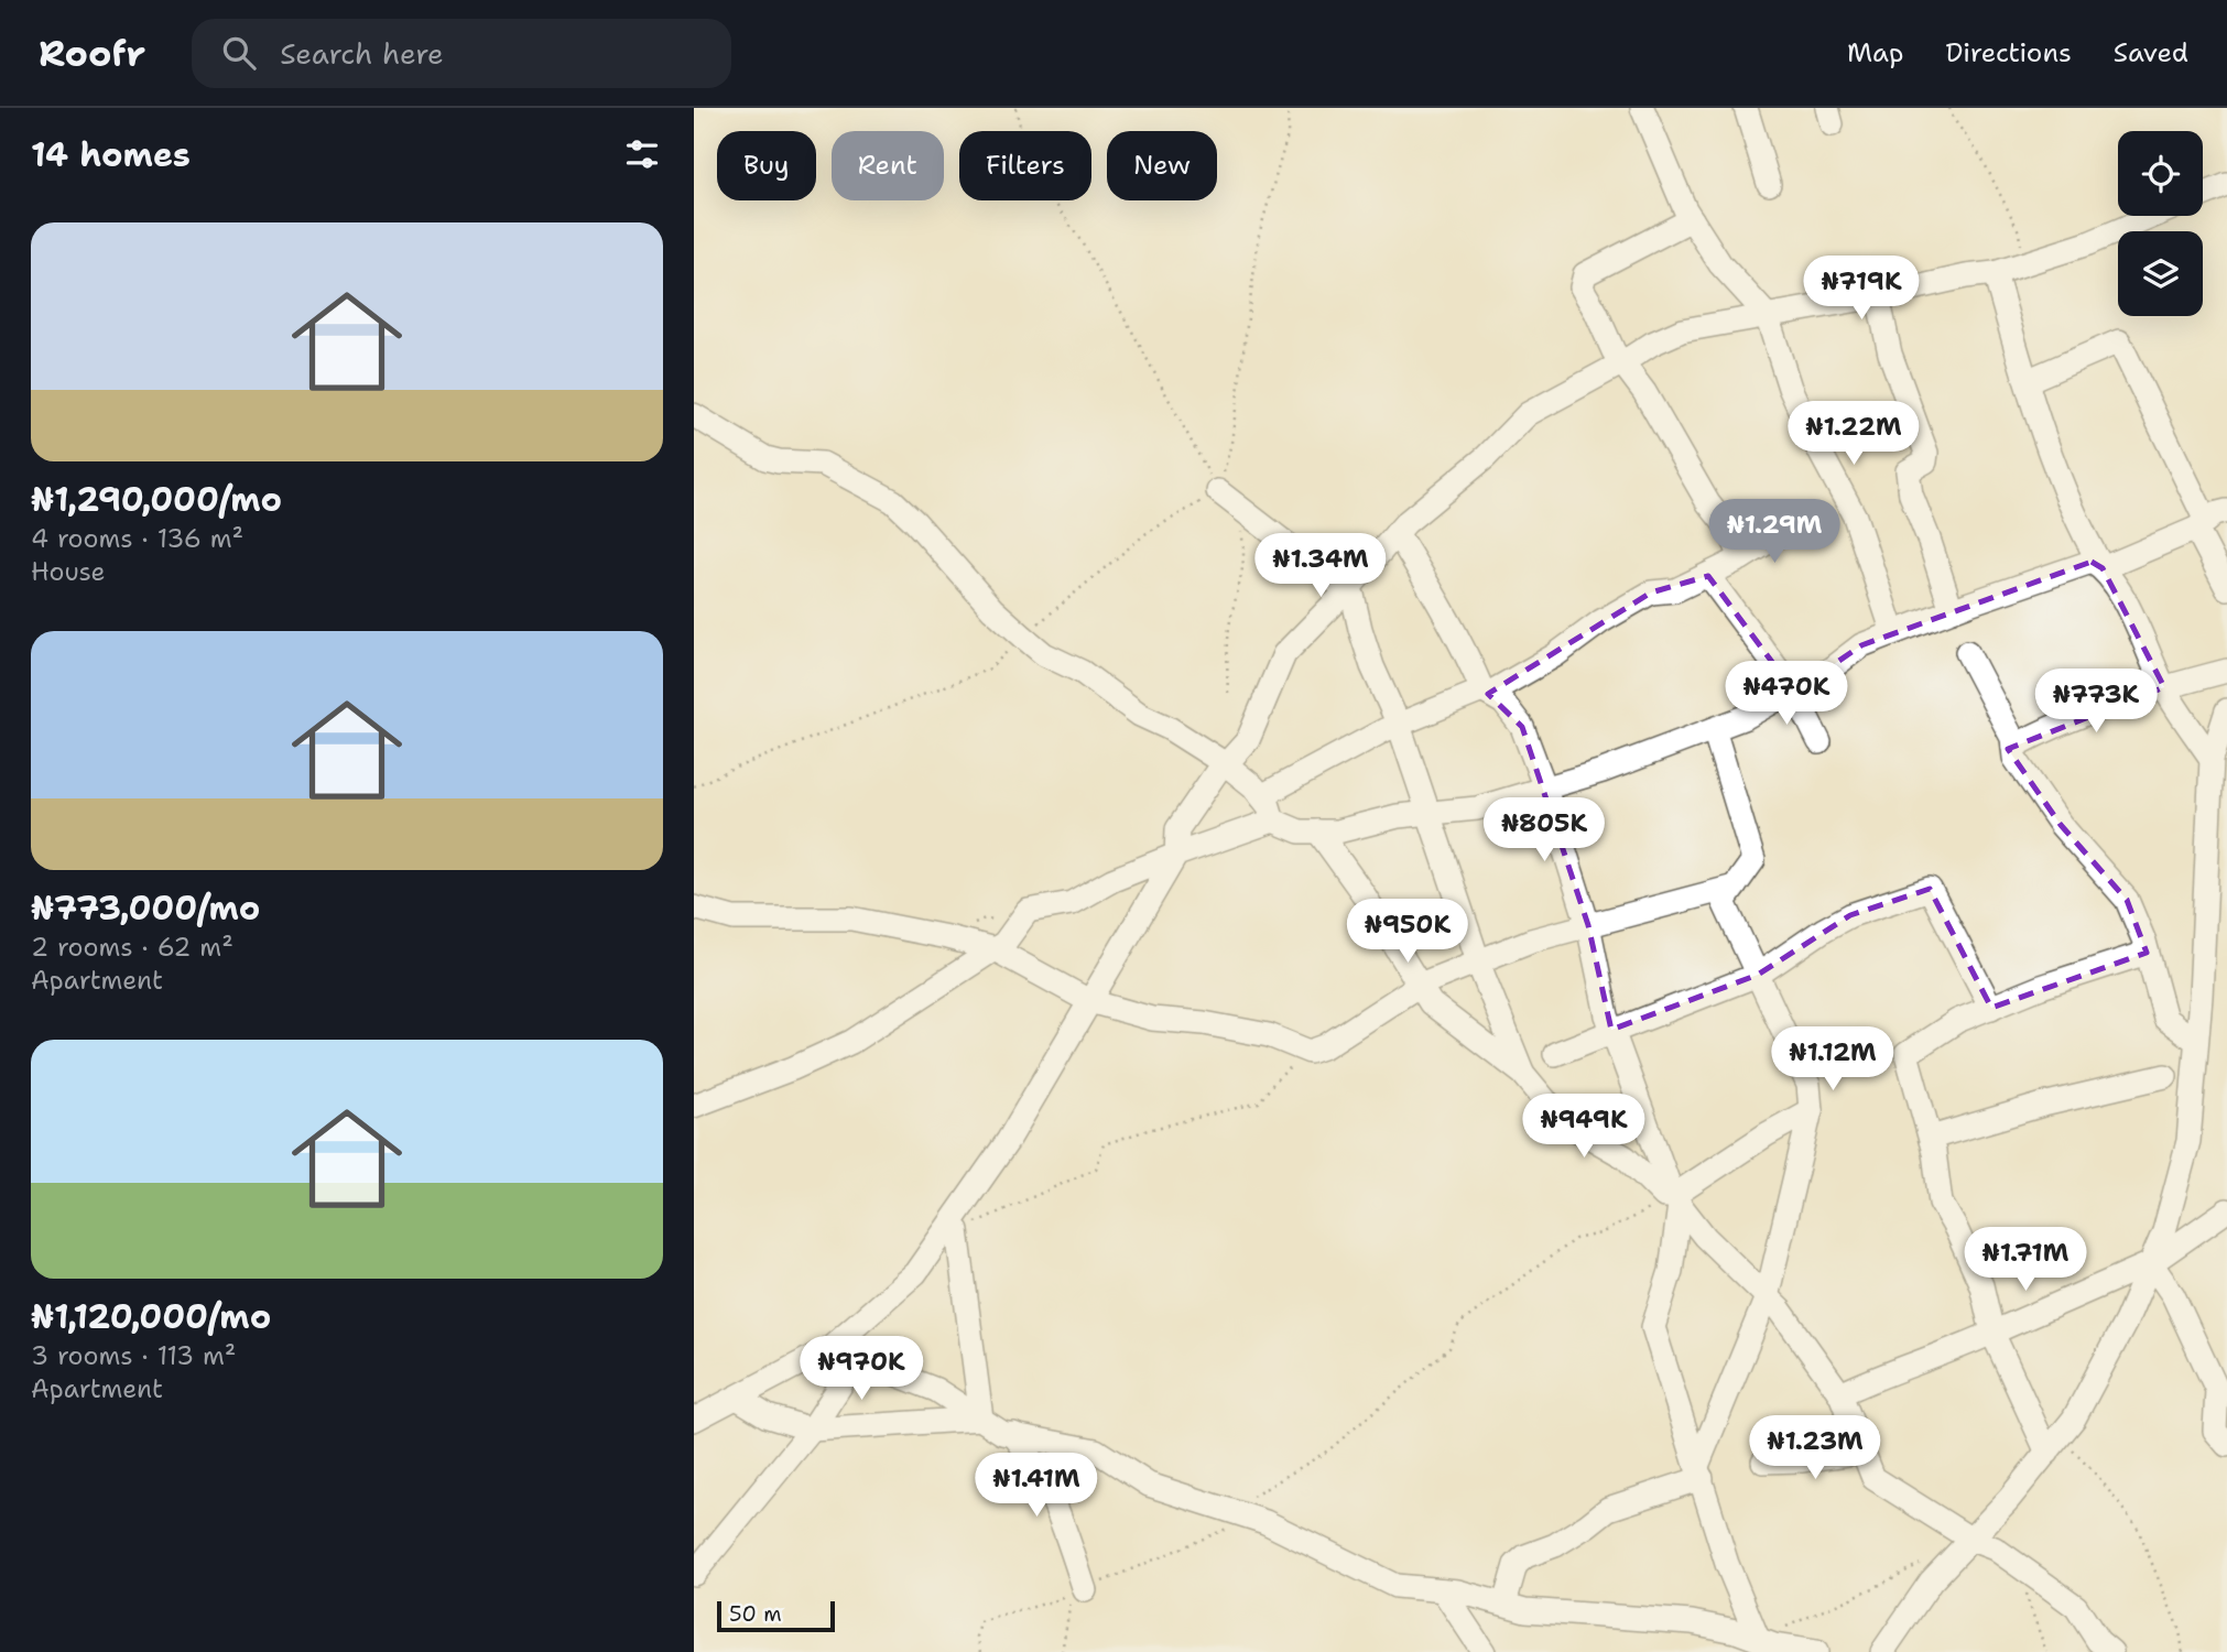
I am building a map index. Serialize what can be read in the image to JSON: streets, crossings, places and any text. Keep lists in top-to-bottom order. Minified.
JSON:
{"scale_bar":"50 m","page":{"header":"Roofr","search":"Search here","nav":["Map","Directions","Saved"],"heading":"14 homes","chip":["Buy","Rent","Filters","New"],"list":[{"name":"₦1,290,000/mo","note":"4 rooms · 136 m² · House"},{"name":"₦773,000/mo","note":"2 rooms · 62 m² · Apartment"},{"name":"₦1,120,000/mo","note":"3 rooms · 113 m² · Apartment"}],"price":["₦719K","₦1.22M","₦1.29M","₦1.34M","₦470K","₦773K","₦805K","₦950K","₦1.12M","₦949K","₦1.71M","₦970K","₦1.23M","₦1.41M"],"scale":"50 m"}}
